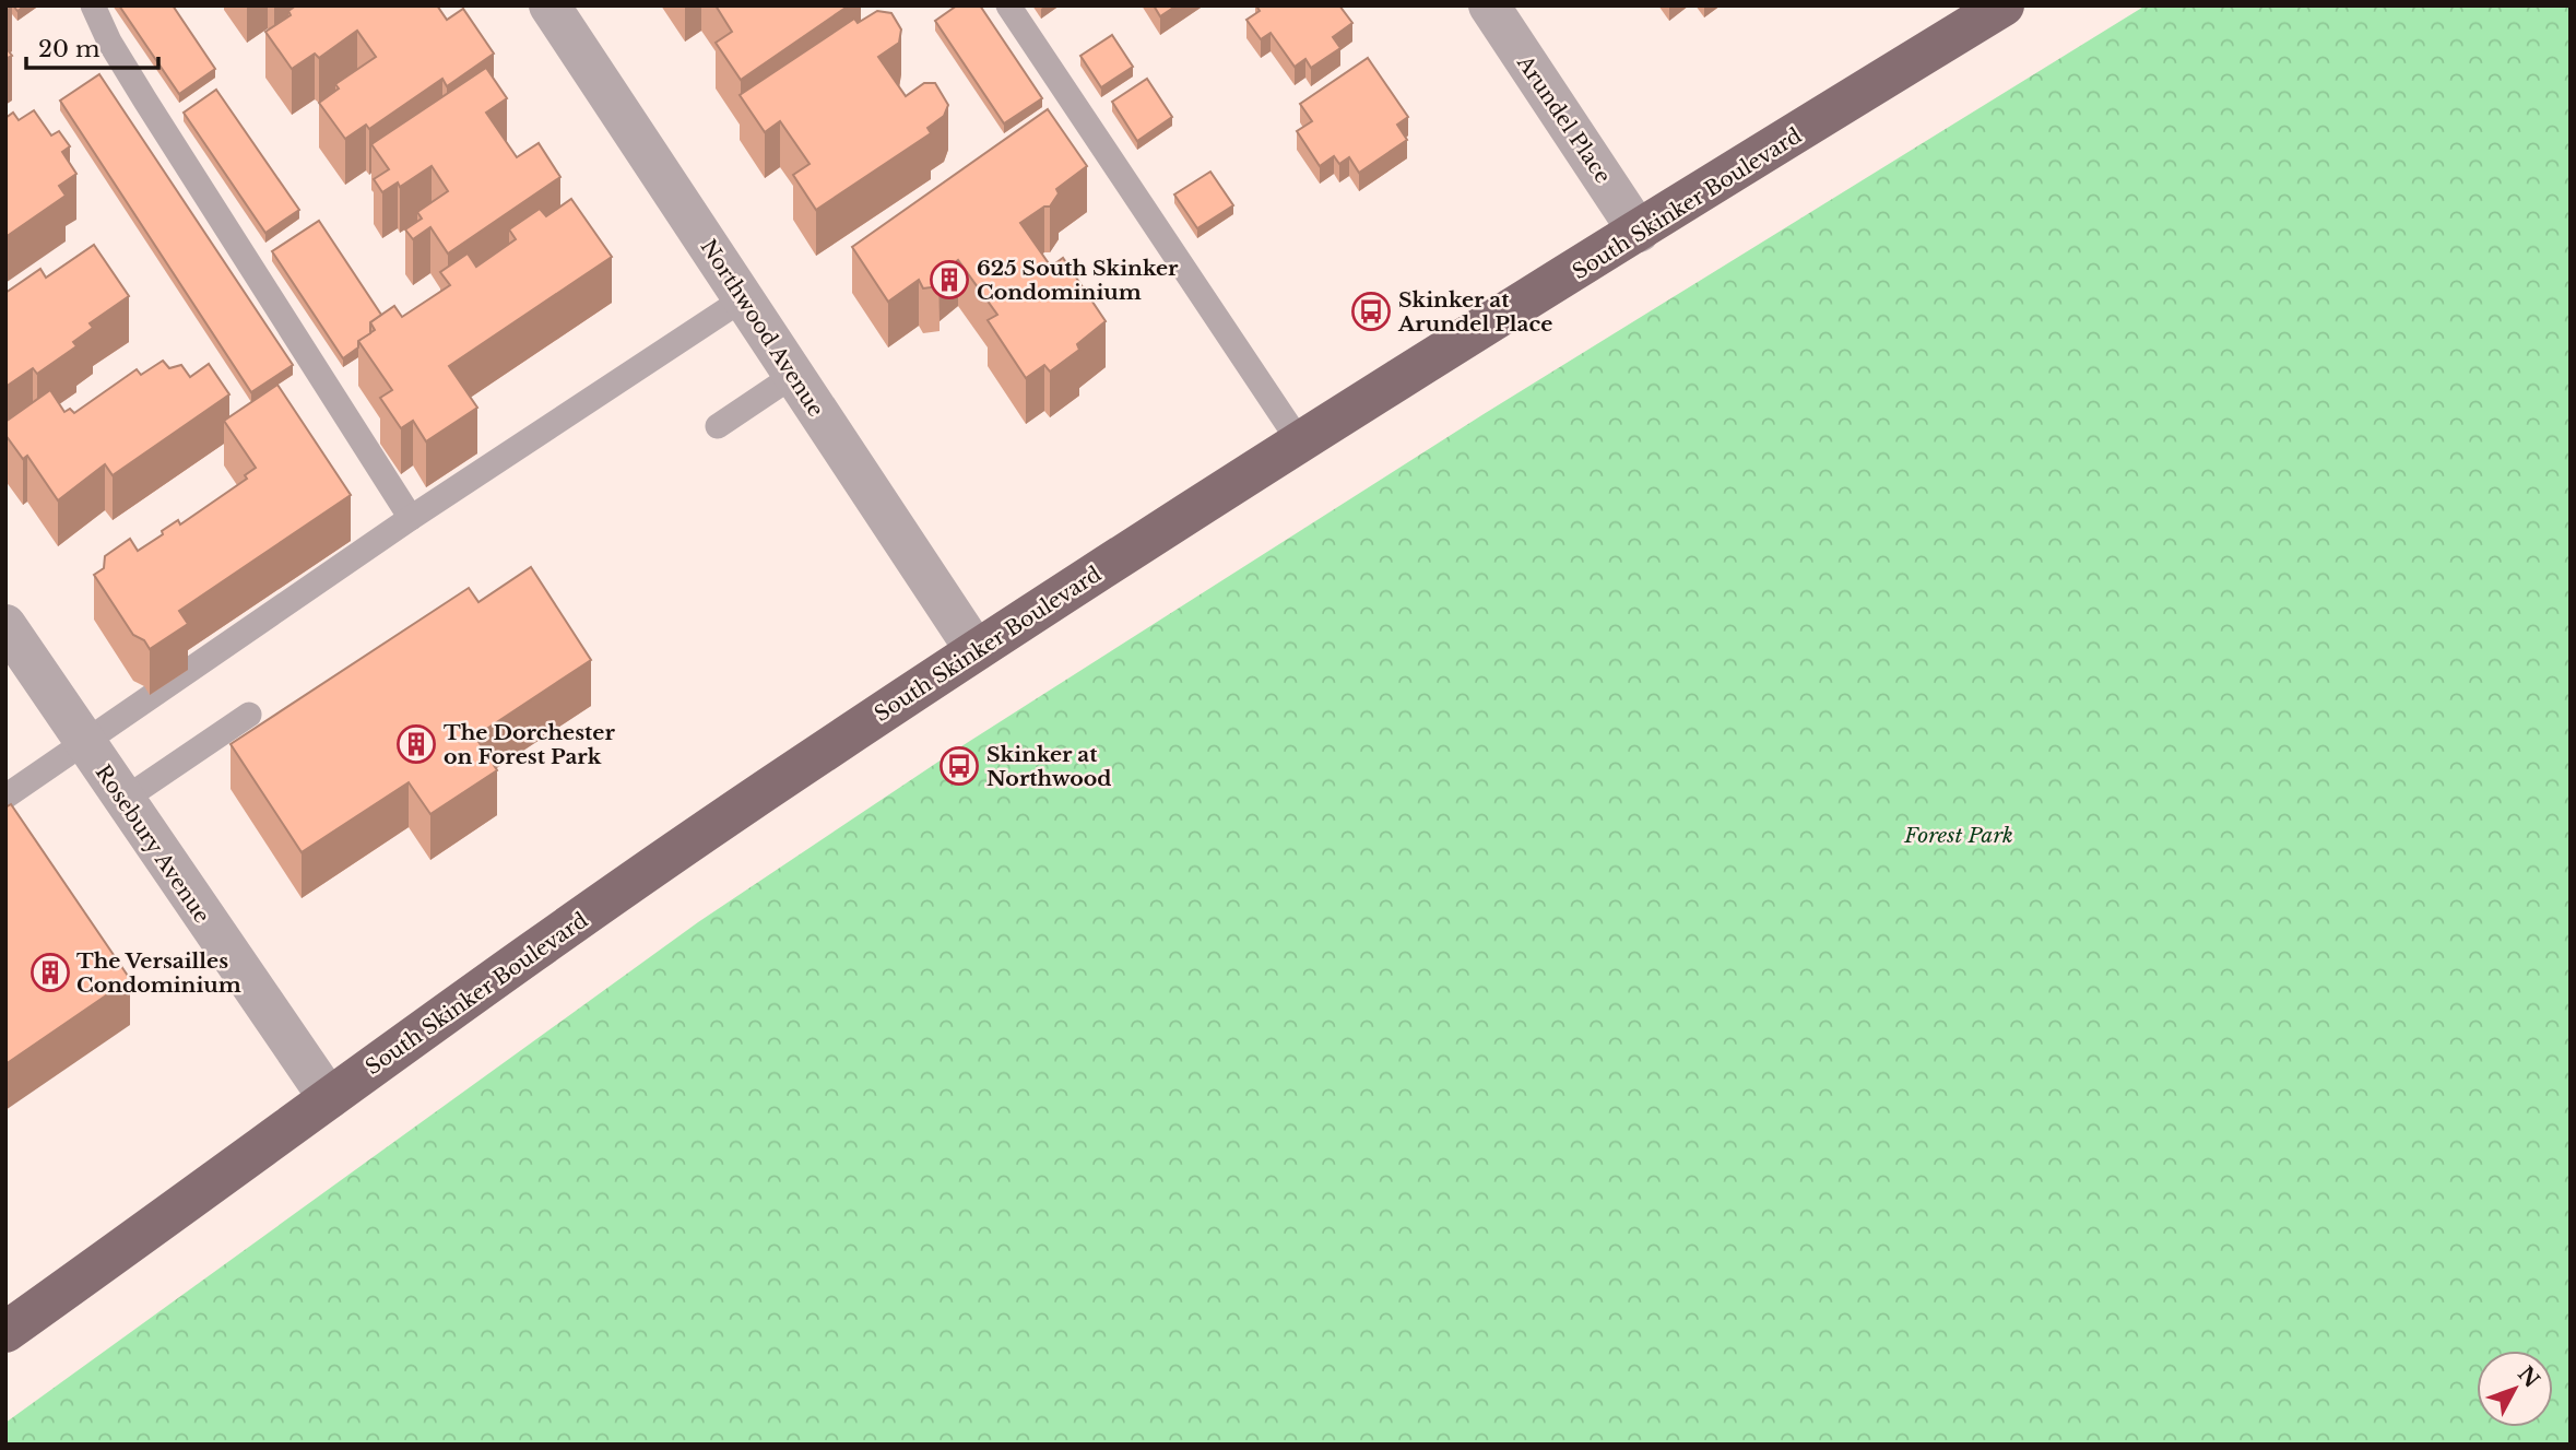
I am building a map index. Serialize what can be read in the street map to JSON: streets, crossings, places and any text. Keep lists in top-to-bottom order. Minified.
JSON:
{"streets":{"main road":["South Skinker Boulevard"],"street":["Arundel Place","Northwood Avenue","Rosebury Avenue"]},"crossings":[["Arundel Place","South Skinker Boulevard"],["South Skinker Boulevard","Northwood Avenue"],["South Skinker Boulevard","Rosebury Avenue"]],"parks":["Forest Park"],"places":{"building":["625 South Skinker Condominium","The Dorchester on Forest Park","The Versailles Condominium"],"bus stop":["Skinker at Arundel Place","Skinker at Northwood"]},"scale_bar":"20 m","north":"top right"}
